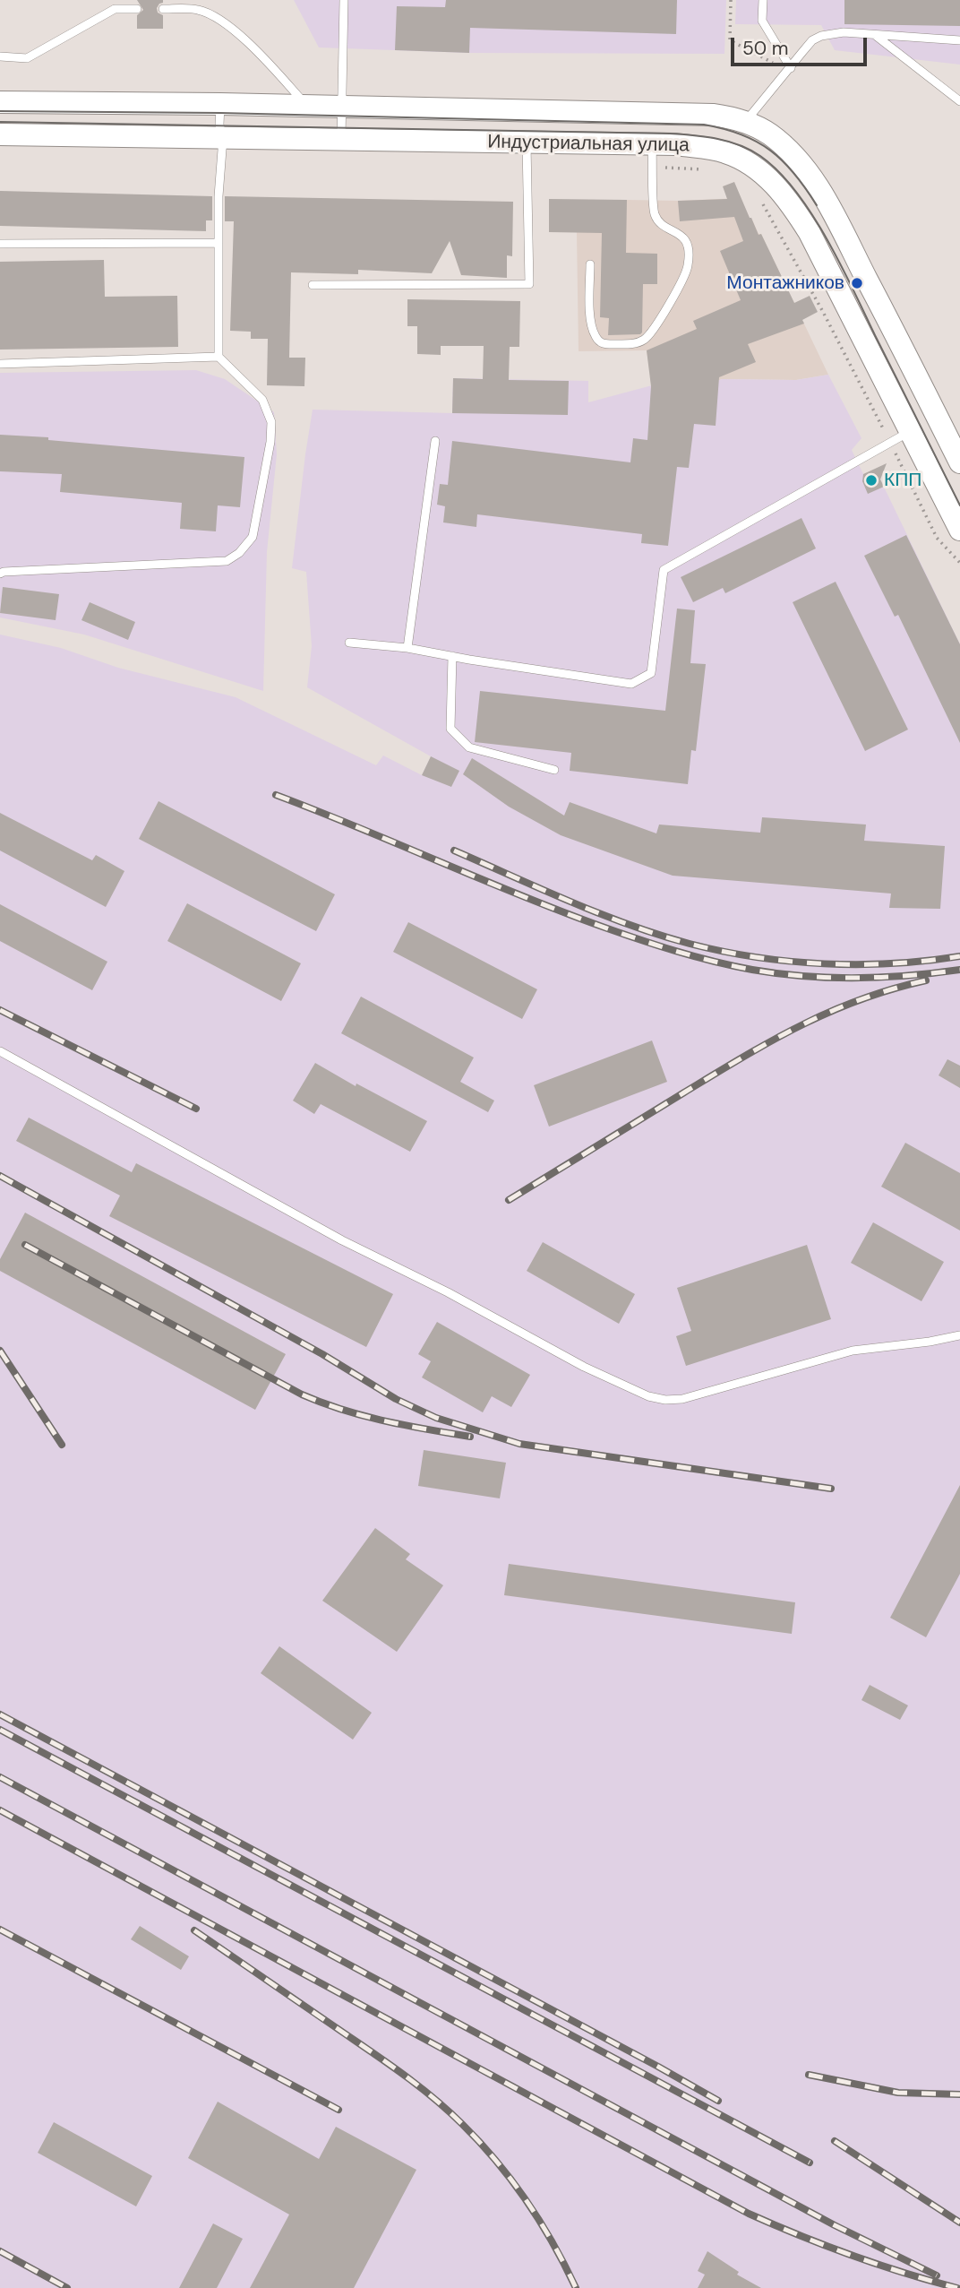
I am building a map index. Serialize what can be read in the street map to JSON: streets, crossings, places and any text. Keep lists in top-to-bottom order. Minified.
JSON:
{"streets":{"main road":["Индустриальная улица"]},"places":["Монтажников","КПП"],"scale_bar":"50 m"}
